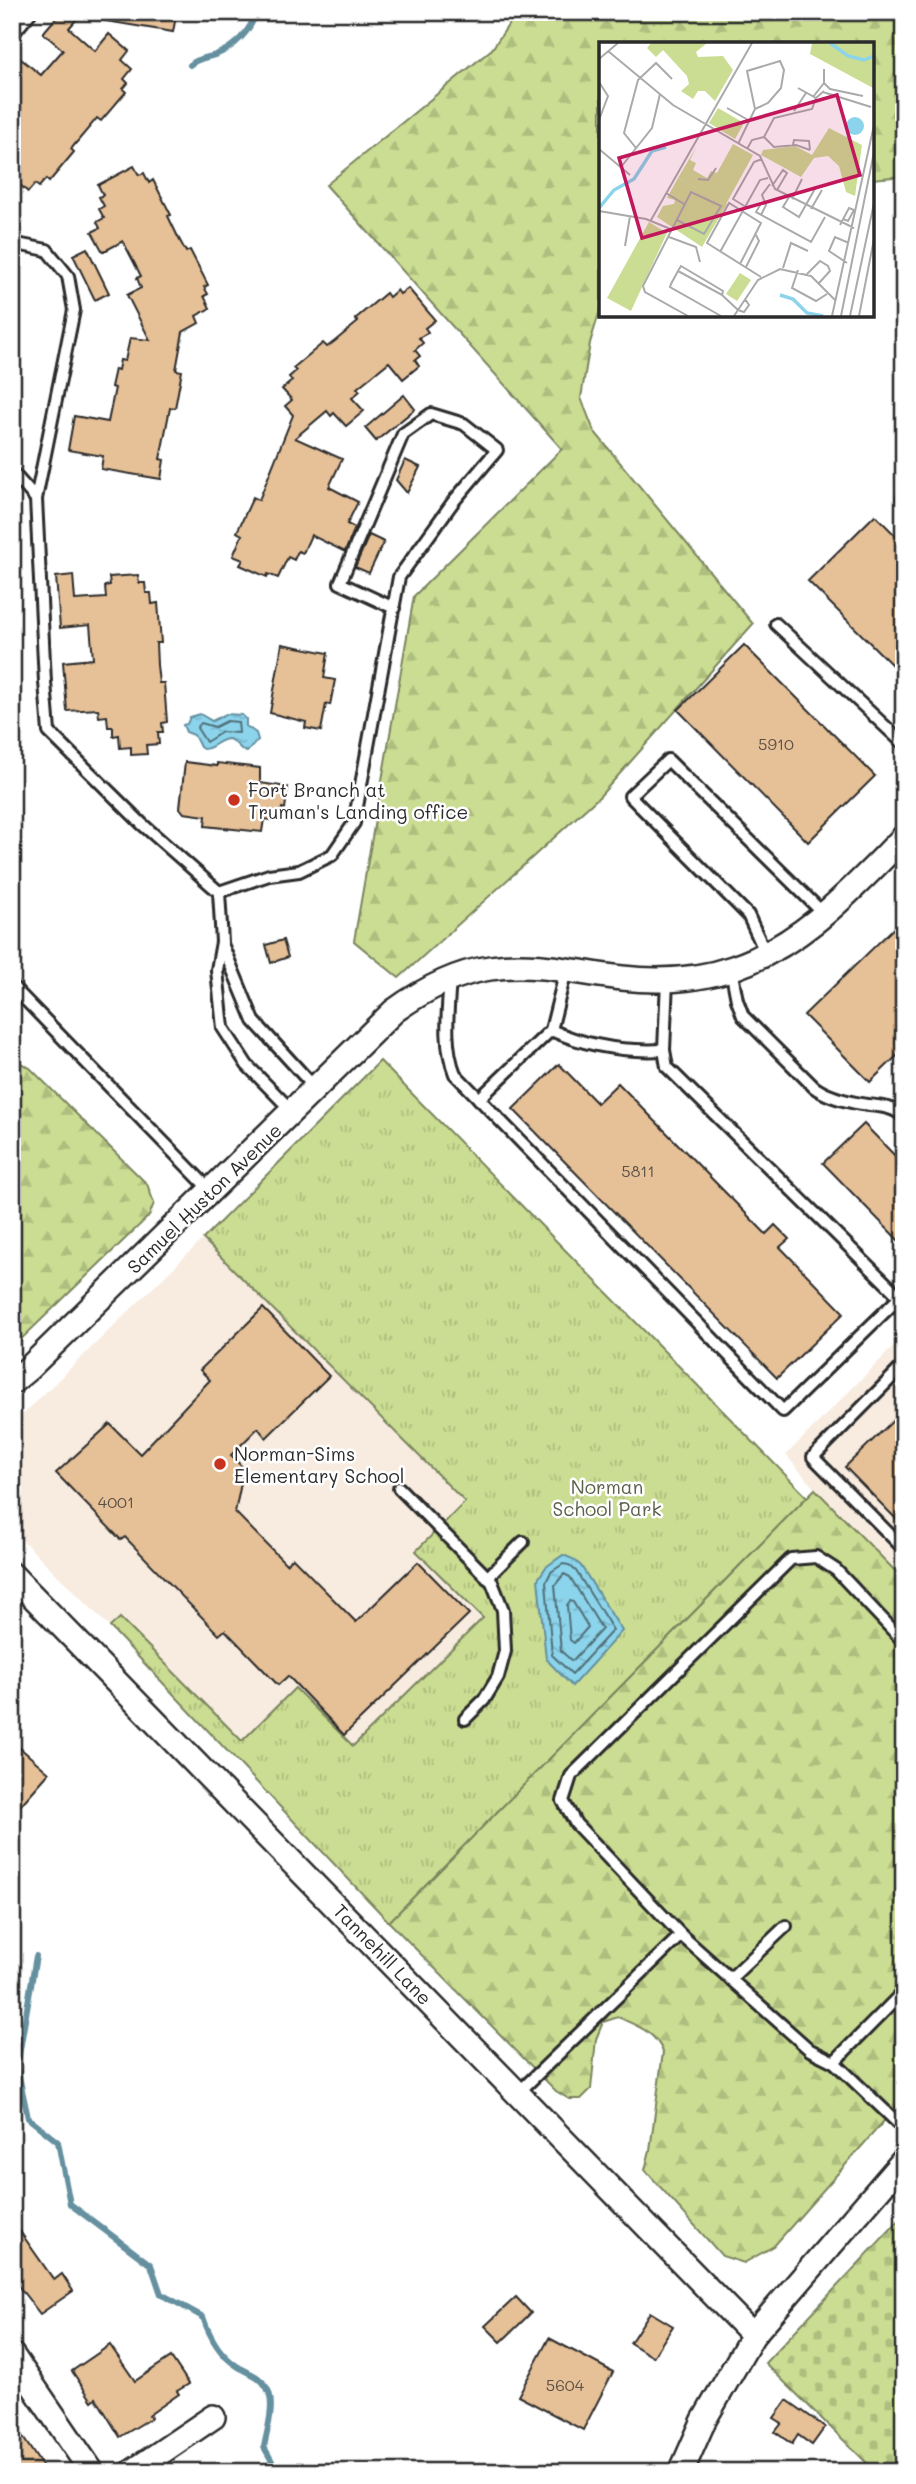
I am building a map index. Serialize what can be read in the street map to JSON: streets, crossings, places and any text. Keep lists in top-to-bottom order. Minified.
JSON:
{"streets":{"street":["Samuel Huston Avenue","Tannehill Lane"]},"parks":["Norman School Park"],"places":["Fort Branch at Truman's Landing office","Norman-Sims Elementary School"],"house_numbers":["5910","5811","4001","5604"]}
